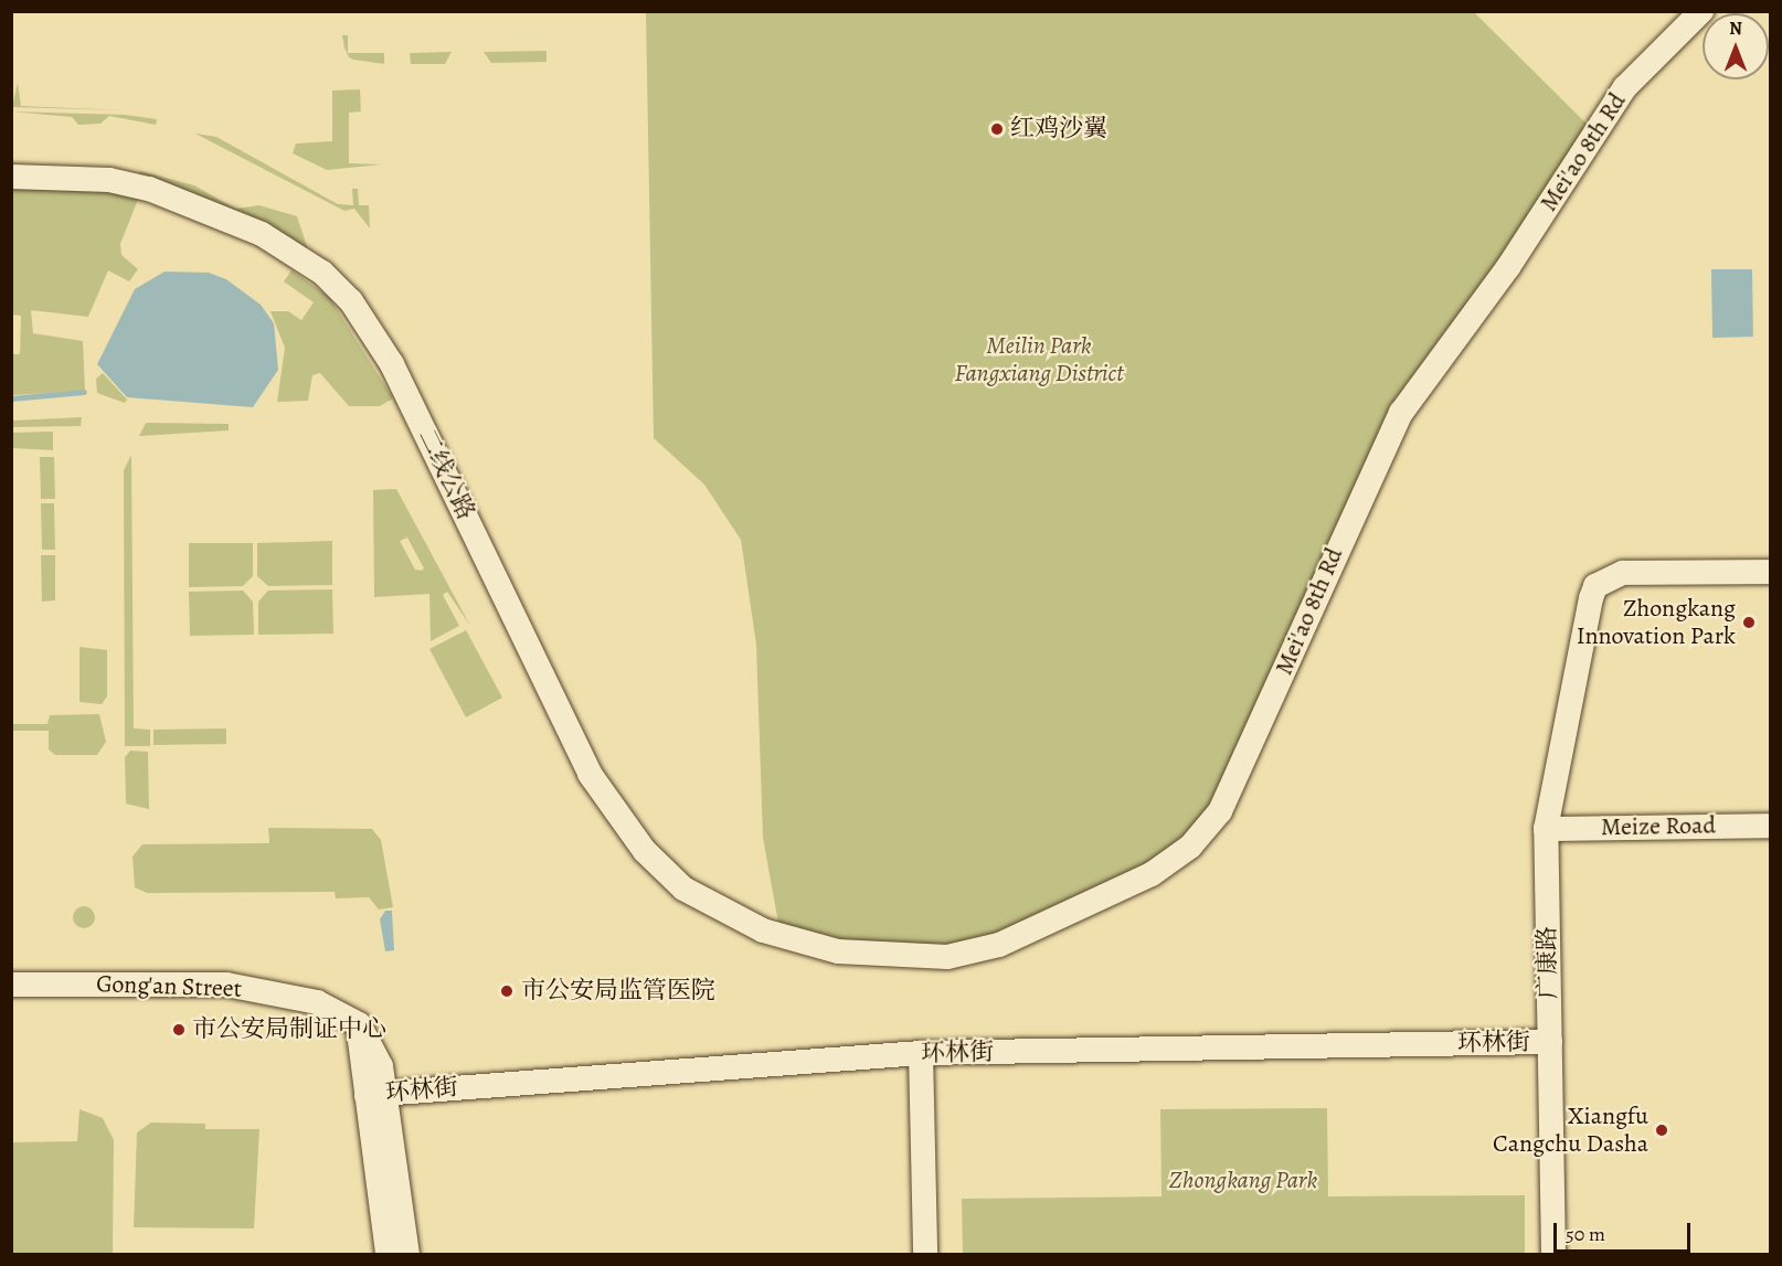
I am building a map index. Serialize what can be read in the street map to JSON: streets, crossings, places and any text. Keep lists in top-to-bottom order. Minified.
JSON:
{"streets":{"street":["Mei'ao 8th Rd","二线公路","Meize Road","广康路","Gong'an Street","环林街"]},"crossings":[["Mei'ao 8th Rd","二线公路"],["Meize Road","广康路"],["广康路","环林街"],["Gong'an Street","环林街"]],"parks":["Meilin Park Fangxiang District","Zhongkang Park"],"places":["红鸡沙翼","Zhongkang Innovation Park","市公安局监管医院","市公安局制证中心","Xiangfu Cangchu Dasha"],"scale_bar":"50 m","north":"top"}
